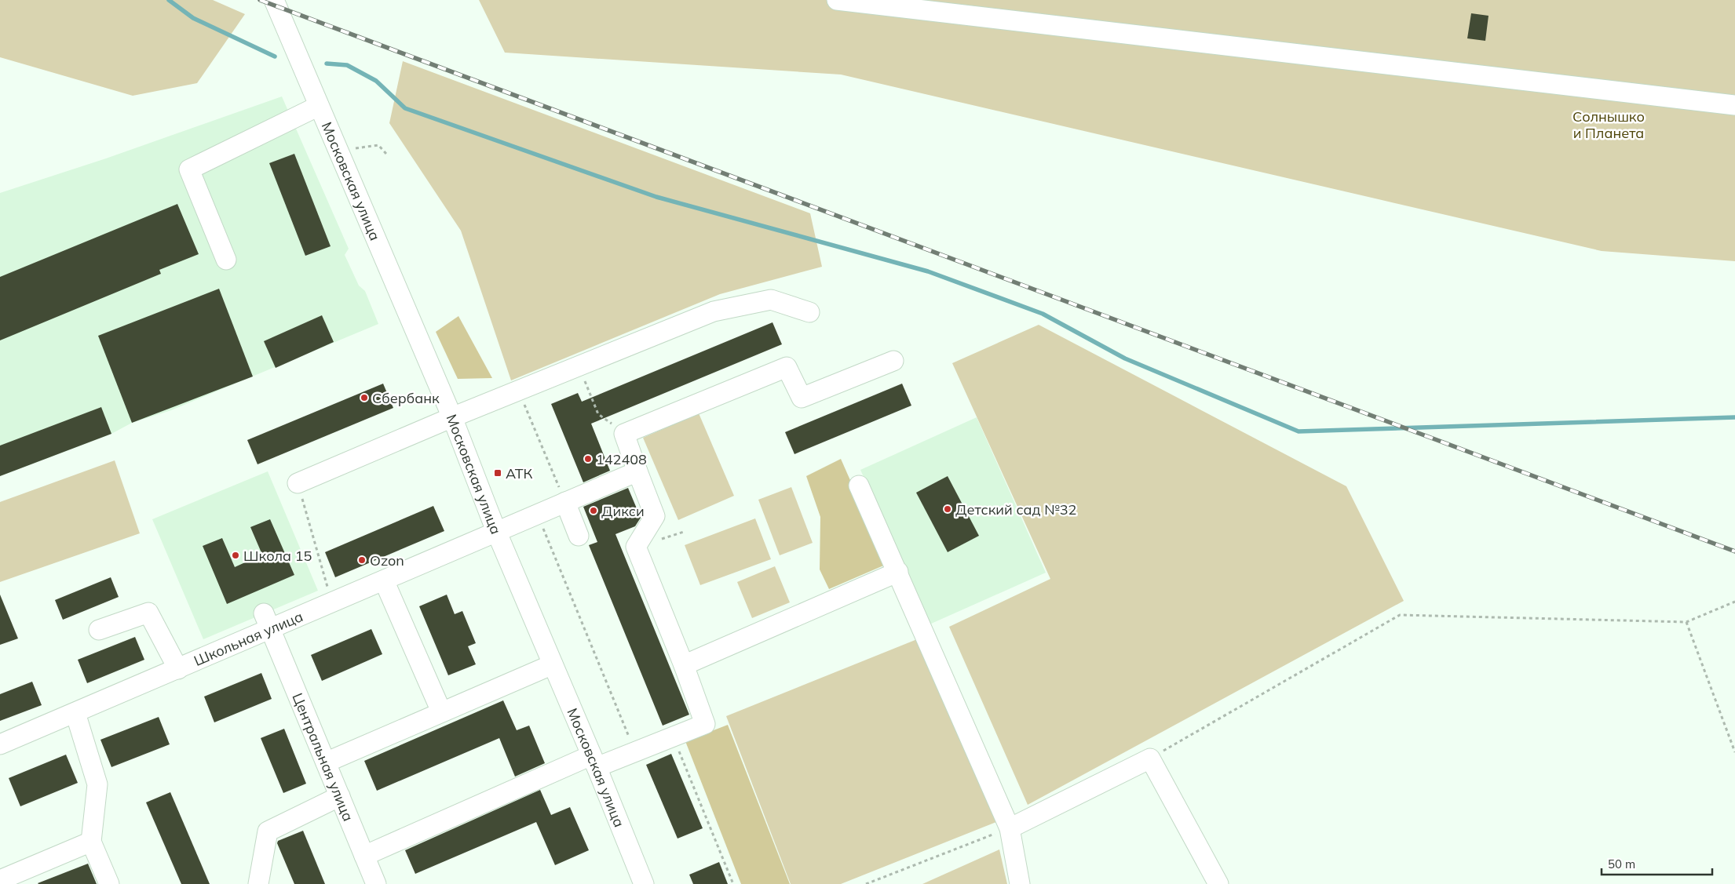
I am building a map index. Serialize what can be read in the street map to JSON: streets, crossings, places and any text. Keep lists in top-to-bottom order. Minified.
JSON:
{"streets":{"street":["Московская улица","Школьная улица","Центральная улица"]},"crossings":[["Московская улица","Школьная улица"],["Школьная улица","Центральная улица"]],"parks":["Солнышко и Планета"],"places":{"other":["Сбербанк","142408","Детский сад №32","Дикси","Школа 15","Ozon"],"transit":["АТК"]},"scale_bar":"50 m"}
